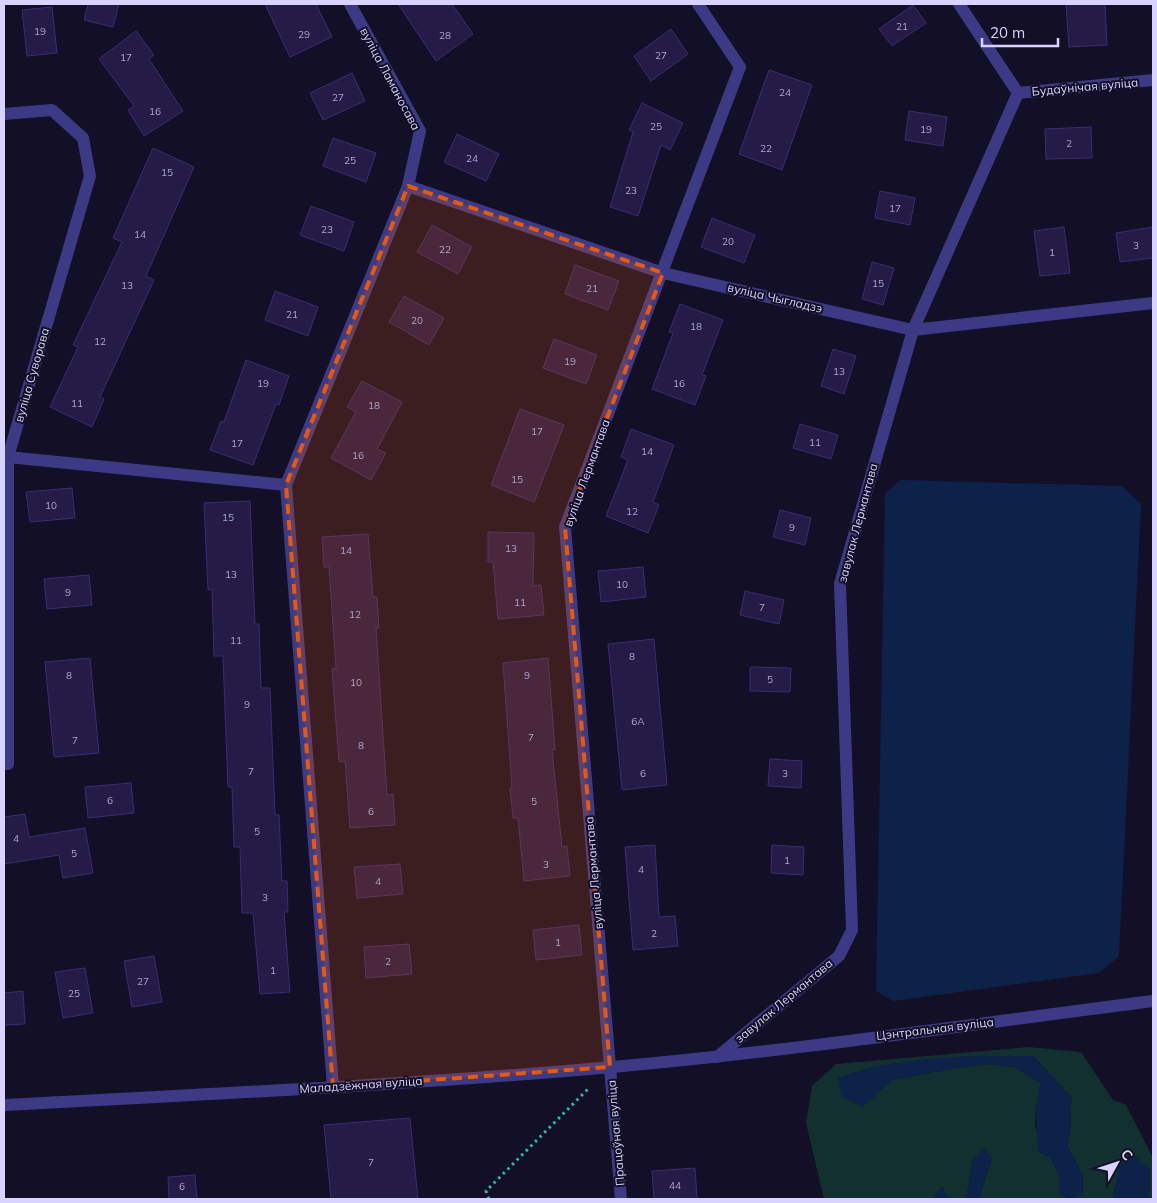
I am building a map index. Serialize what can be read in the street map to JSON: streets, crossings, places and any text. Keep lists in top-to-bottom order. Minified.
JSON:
{"streets":{"street":["вуліца Ламаносава","Будаўнічая вуліца","вуліца Чыгладзэ","вуліца Суворава","вуліца Лермантава","завулак Лермантава","Цэнтральная вуліца","Маладзёжная вуліца","Працоўная вуліца"]},"crossings":[["вуліца Ламаносава","вуліца Чыгладзэ"],["Будаўнічая вуліца","завулак Лермантава"],["вуліца Чыгладзэ","вуліца Лермантава"],["вуліца Чыгладзэ","завулак Лермантава"],["вуліца Лермантава","Маладзёжная вуліца"],["вуліца Лермантава","Працоўная вуліца"],["завулак Лермантава","Цэнтральная вуліца"],["завулак Лермантава","Маладзёжная вуліца"],["Цэнтральная вуліца","Маладзёжная вуліца"],["Маладзёжная вуліца","Працоўная вуліца"]],"house_numbers":["21","19","29","28","27","17","24","27","16","25","19","2","22","24","25","15","23","17","23","14","20","3","22","1","15","13","21","21","20","18","12","19","13","19","16","11","18","17","11","17","14","16","15","10","12","15","9","13","14","13","10","9","11","7","12","11","8","8","9","5","10","9","6А","7","7","8","7","6","3","6","5","6","5","4","5","1","3","4","4","3","2","1","2","1","27","25","7","44","6"],"scale_bar":"20 m","north":"top right"}
